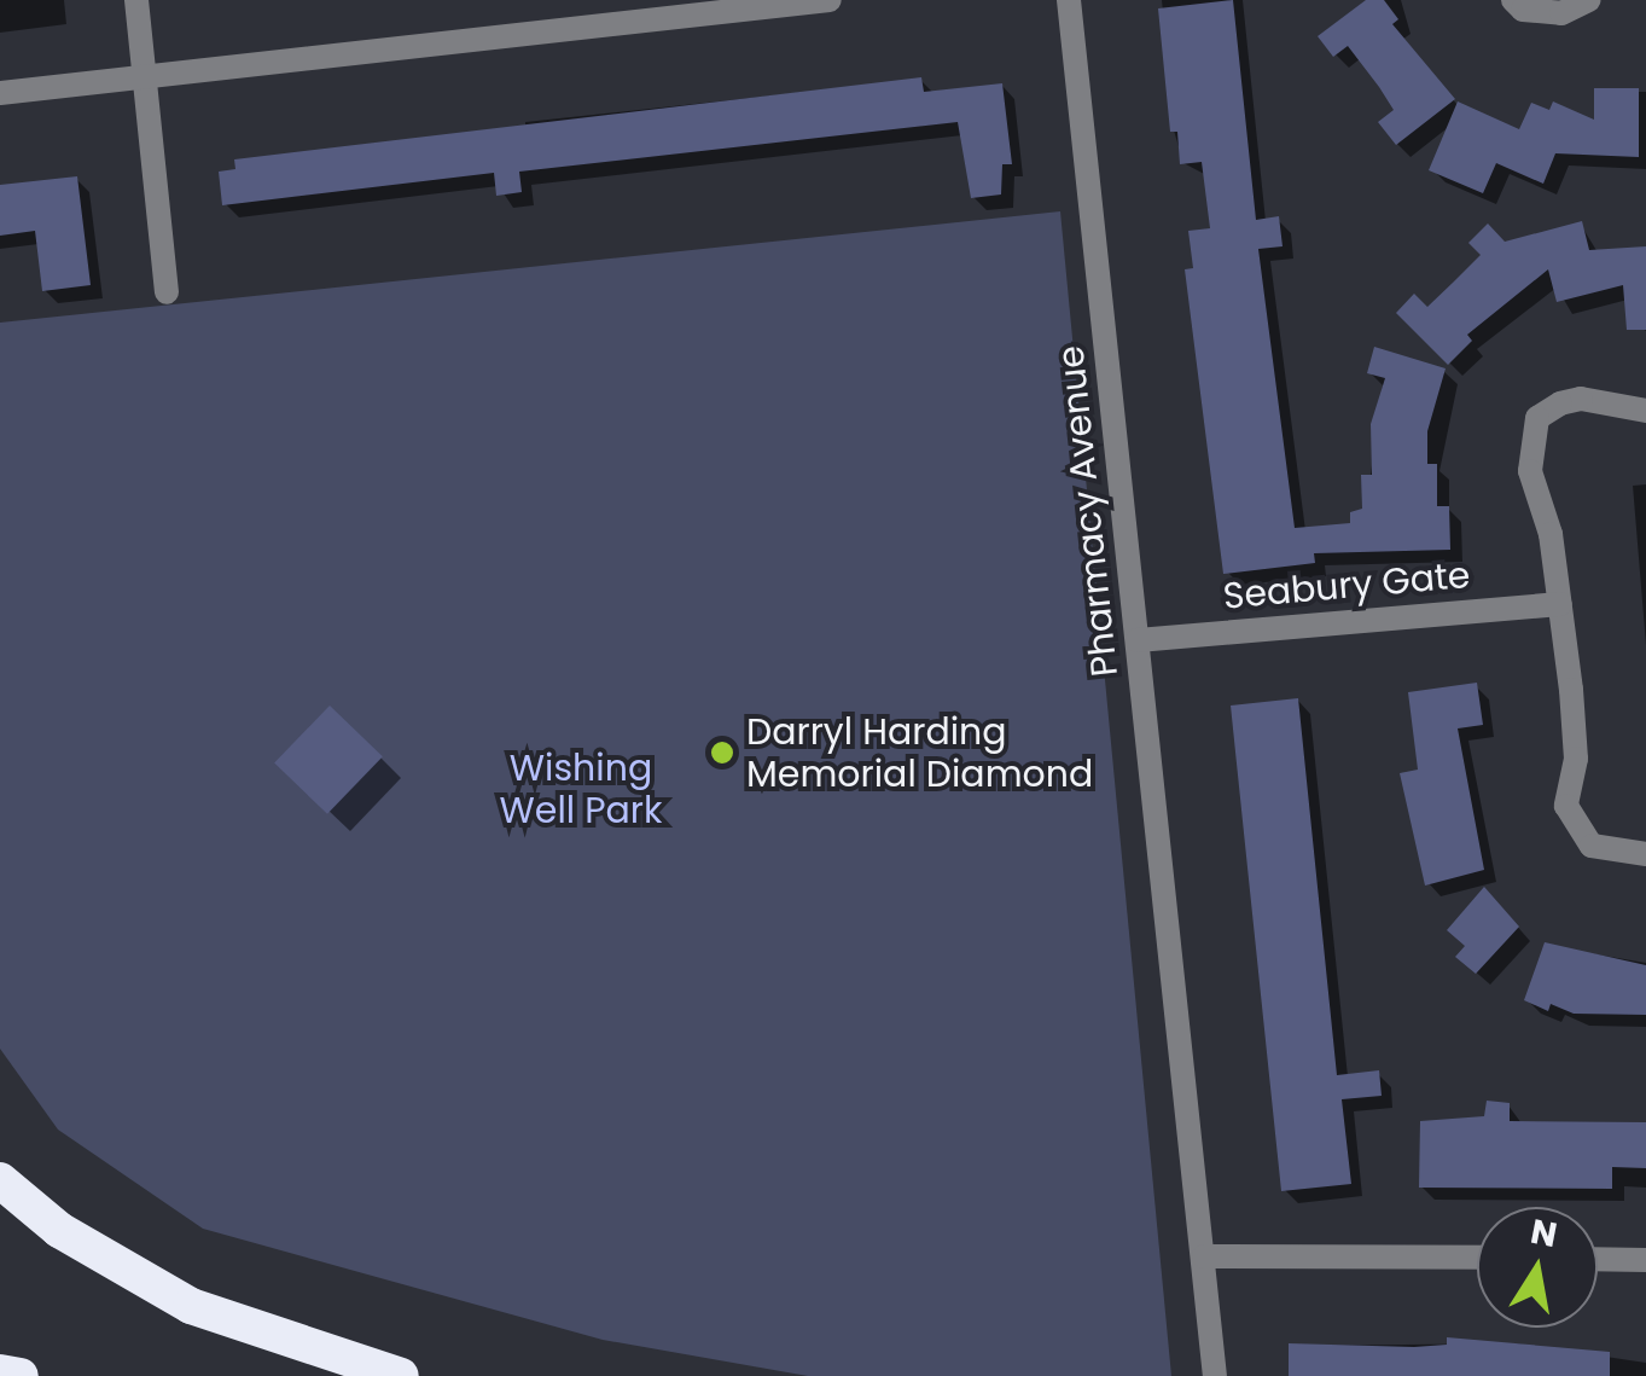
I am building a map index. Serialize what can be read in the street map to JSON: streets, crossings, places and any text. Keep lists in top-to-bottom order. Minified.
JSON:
{"streets":{"street":["Pharmacy Avenue","Seabury Gate"]},"crossings":[["Pharmacy Avenue","Seabury Gate"]],"parks":["Wishing Well Park"],"places":["Darryl Harding Memorial Diamond"],"north":"top"}
